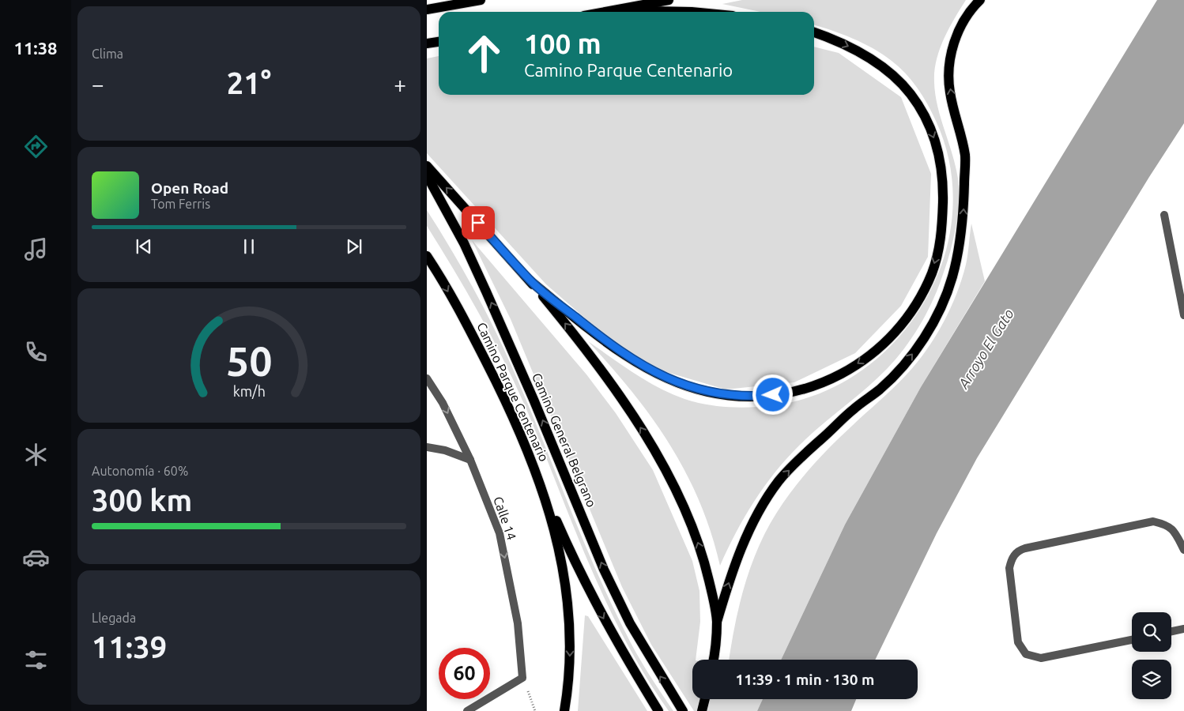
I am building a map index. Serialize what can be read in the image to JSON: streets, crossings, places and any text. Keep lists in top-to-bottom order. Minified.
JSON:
{"streets":{"main road":["Camino Parque Centenario","Camino General Belgrano"],"street":["Calle 14"]},"one_way":["Calle 14"],"water":["Arroyo El Gato"],"page":{"tabs":"11:38","tile":["Clima",["Autonomía · 60%","300 km"],["Llegada","11:39"]],"turn":["100 m","Camino Parque Centenario"],"heat":["−","21°","+"],"song":["Open Road","Tom Ferris"],"limit":"60","trip":"11:39 · 1 min · 130 m","gauge":["50","km/h"]}}
